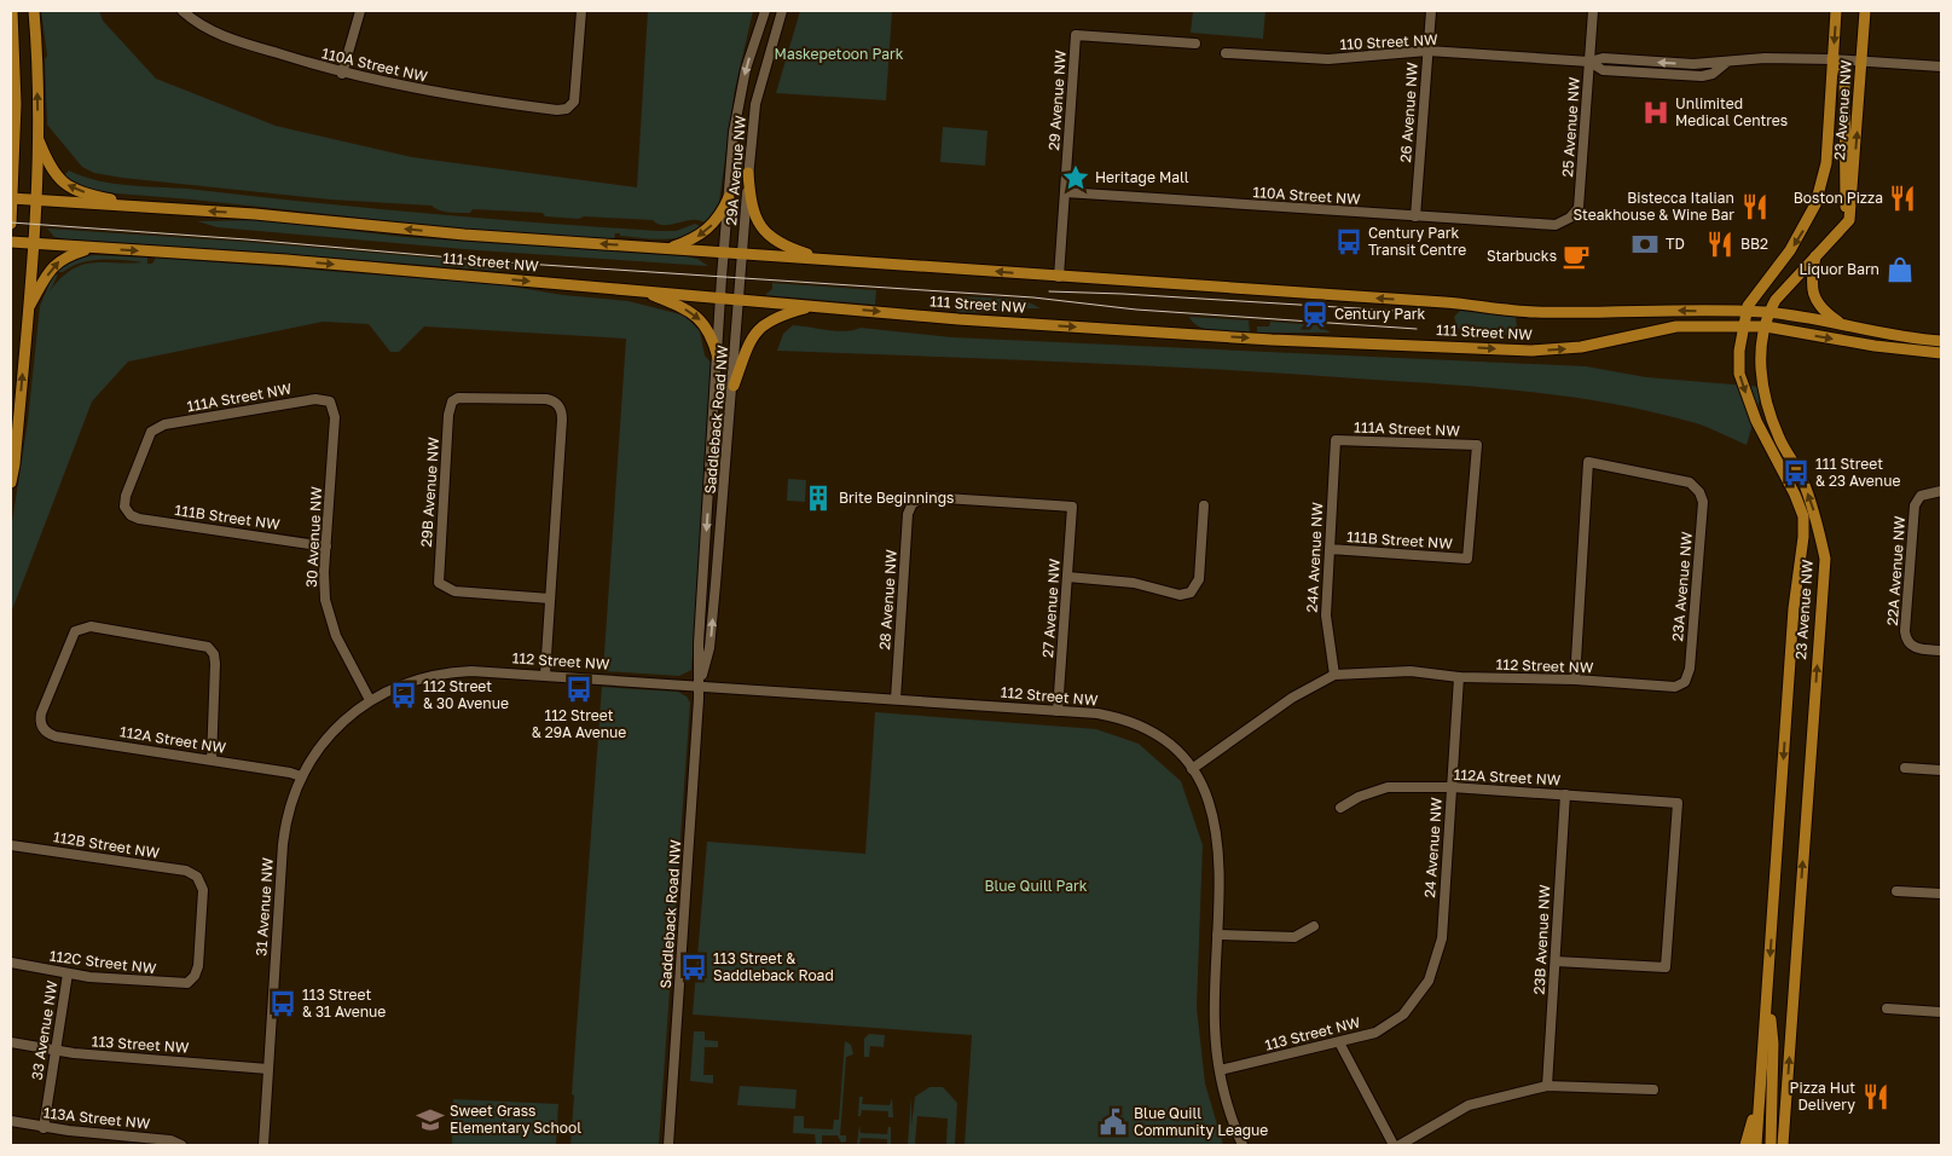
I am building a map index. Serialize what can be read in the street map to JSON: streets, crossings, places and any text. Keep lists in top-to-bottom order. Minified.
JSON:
{"streets":{"main road":["23 Avenue NW","111 Street NW"],"street":["110 Street NW","110A Street NW","29 Avenue NW","26 Avenue NW","25 Avenue NW","29A Avenue NW","111A Street NW","Saddleback Road NW","29B Avenue NW","111B Street NW","30 Avenue NW","24A Avenue NW","22A Avenue NW","23A Avenue NW","28 Avenue NW","27 Avenue NW","112 Street NW","112A Street NW","112B Street NW","24 Avenue NW","31 Avenue NW","23B Avenue NW","112C Street NW","33 Avenue NW","113 Street NW","113A Street NW"]},"crossings":[["110 Street NW","23 Avenue NW"],["110 Street NW","26 Avenue NW"],["110 Street NW","25 Avenue NW"],["110A Street NW","29 Avenue NW"],["110A Street NW","26 Avenue NW"],["110A Street NW","25 Avenue NW"],["29 Avenue NW","111 Street NW"],["23 Avenue NW","111 Street NW"],["29A Avenue NW","111 Street NW"],["29A Avenue NW","Saddleback Road NW"],["111 Street NW","Saddleback Road NW"],["111A Street NW","111B Street NW"],["111A Street NW","30 Avenue NW"],["111A Street NW","24A Avenue NW"],["Saddleback Road NW","112 Street NW"],["111B Street NW","30 Avenue NW"],["111B Street NW","24A Avenue NW"],["30 Avenue NW","112 Street NW"],["30 Avenue NW","31 Avenue NW"],["24A Avenue NW","112 Street NW"],["23A Avenue NW","112 Street NW"],["28 Avenue NW","27 Avenue NW"],["28 Avenue NW","112 Street NW"],["27 Avenue NW","112 Street NW"],["112 Street NW","24 Avenue NW"],["112 Street NW","31 Avenue NW"],["112A Street NW","24 Avenue NW"],["112A Street NW","31 Avenue NW"],["112A Street NW","23B Avenue NW"],["112B Street NW","112C Street NW"],["24 Avenue NW","113 Street NW"],["31 Avenue NW","113 Street NW"],["112C Street NW","33 Avenue NW"],["33 Avenue NW","113 Street NW"],["33 Avenue NW","113A Street NW"]],"parks":["Maskepetoon Park","Blue Quill Park"],"places":{"hospital":["Unlimited Medical Centres"],"place":["Heritage Mall"],"restaurant":["Boston Pizza","Bistecca Italian Steakhouse & Wine Bar","BB2","Pizza Hut Delivery"],"bus stop":["Century Park Transit Centre","111 Street & 23 Avenue","112 Street & 29A Avenue","112 Street & 30 Avenue","113 Street & Saddleback Road","113 Street & 31 Avenue"],"bank":["TD"],"cafe":["Starbucks"],"shop":["Liquor Barn"],"station":["Century Park"],"building":["Brite Beginnings"],"school or university":["Sweet Grass Elementary School"],"public building":["Blue Quill Community League"]}}
